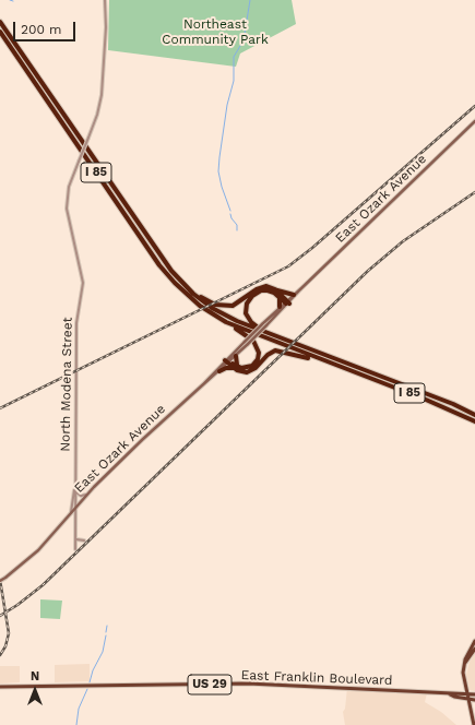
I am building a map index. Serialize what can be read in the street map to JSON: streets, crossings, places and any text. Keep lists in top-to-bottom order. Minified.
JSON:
{"streets":{"highway":["I 85"],"main road":["East Ozark Avenue","East Franklin Boulevard","US 29"],"street":["North Modena Street"]},"crossings":[["East Ozark Avenue","North Modena Street"]],"parks":["Northeast Community Park"],"scale_bar":"200 m","north":"top"}
